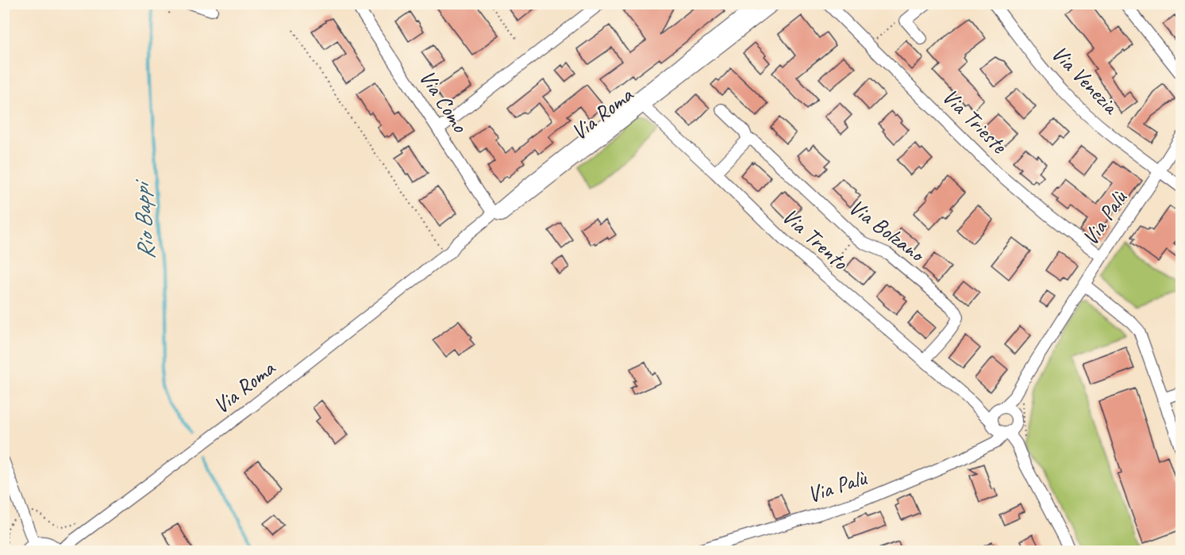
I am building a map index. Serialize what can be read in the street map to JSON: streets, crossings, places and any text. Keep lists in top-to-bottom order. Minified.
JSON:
{"streets":{"street":["Via Venezia","Via Como","Via Roma","Via Trieste","Via Palù","Via Bolzano","Via Trento"]},"crossings":[["Via Venezia","Via Palù"],["Via Como","Via Roma"],["Via Roma","Via Trento"],["Via Trieste","Via Palù"],["Via Palù","Via Trento"],["Via Bolzano","Via Trento"]],"water":["Rio Bappi"]}
